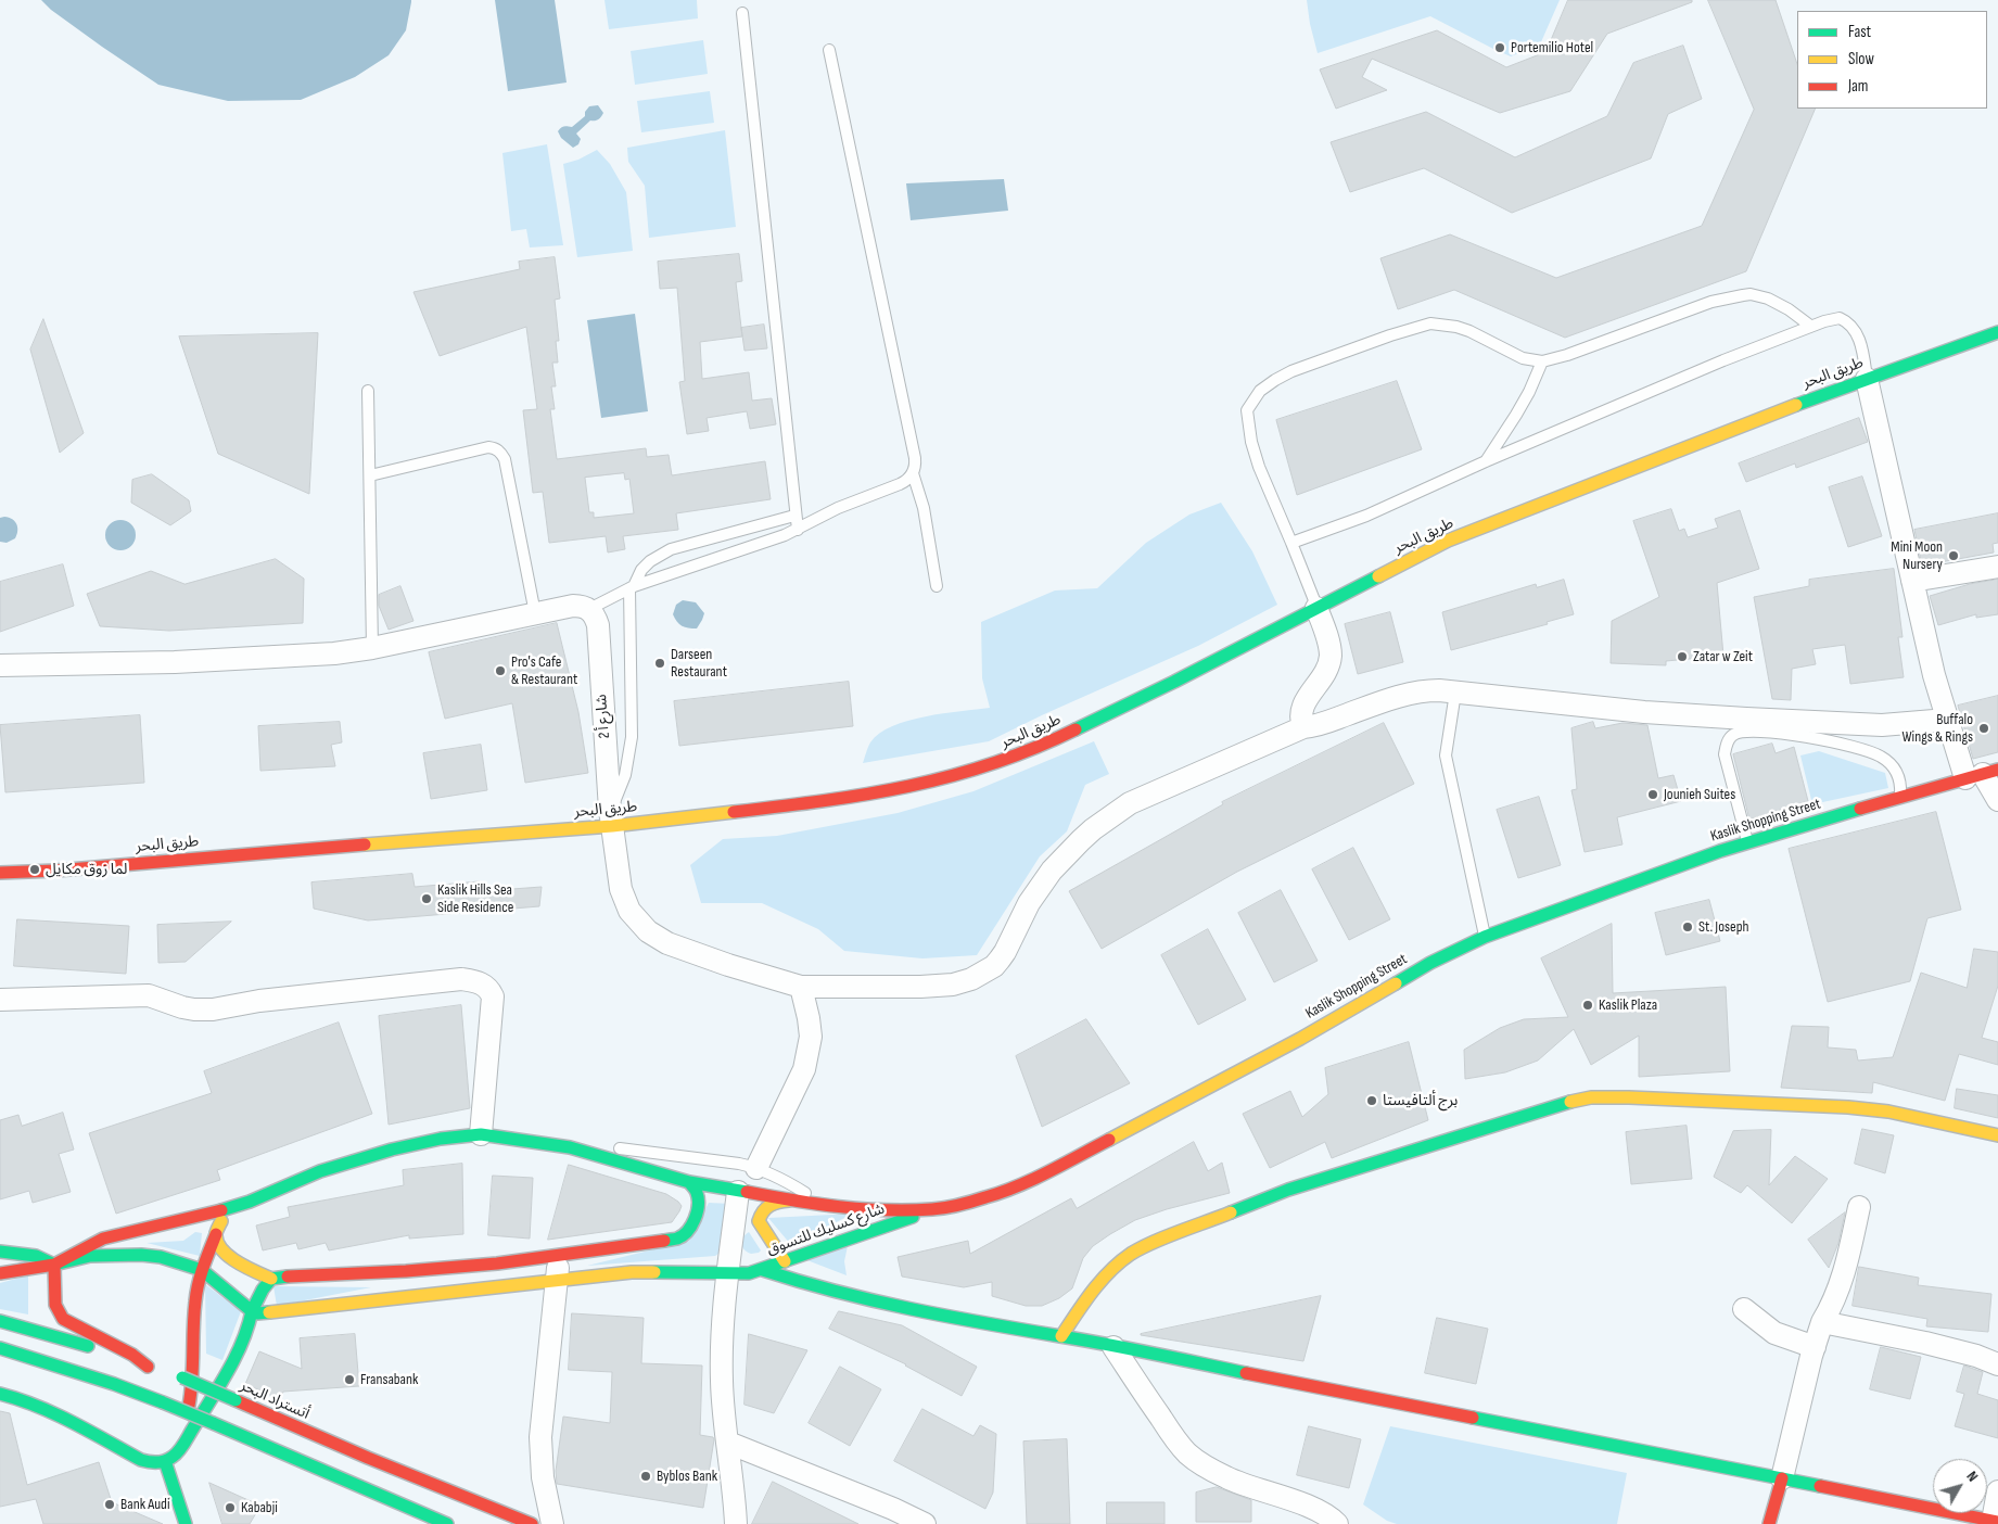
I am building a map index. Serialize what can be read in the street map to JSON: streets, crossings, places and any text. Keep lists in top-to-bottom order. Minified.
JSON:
{"streets":{"main road":["طريق البحر","Kaslik Shopping Street","شارع كسليك للتسوق","أتستراد البحر"],"street":["شارع أ 2"]},"crossings":[["طريق البحر","شارع أ 2"],["Kaslik Shopping Street","شارع كسليك للتسوق"]],"places":["Portemilio Hotel","Mini Moon Nursery","Zatar w Zeit","Darseen Restaurant","Pro's Cafe & Restaurant","Buffalo Wings & Rings","Jounieh Suites","لما زوق مكايل","Kaslik Hills Sea Side Residence","St. Joseph","Kaslik Plaza","برج ألتافيستا","Fransabank","Byblos Bank","Bank Audi","Kababji"],"legend":["Fast","Slow","Jam"],"north":"top right"}
